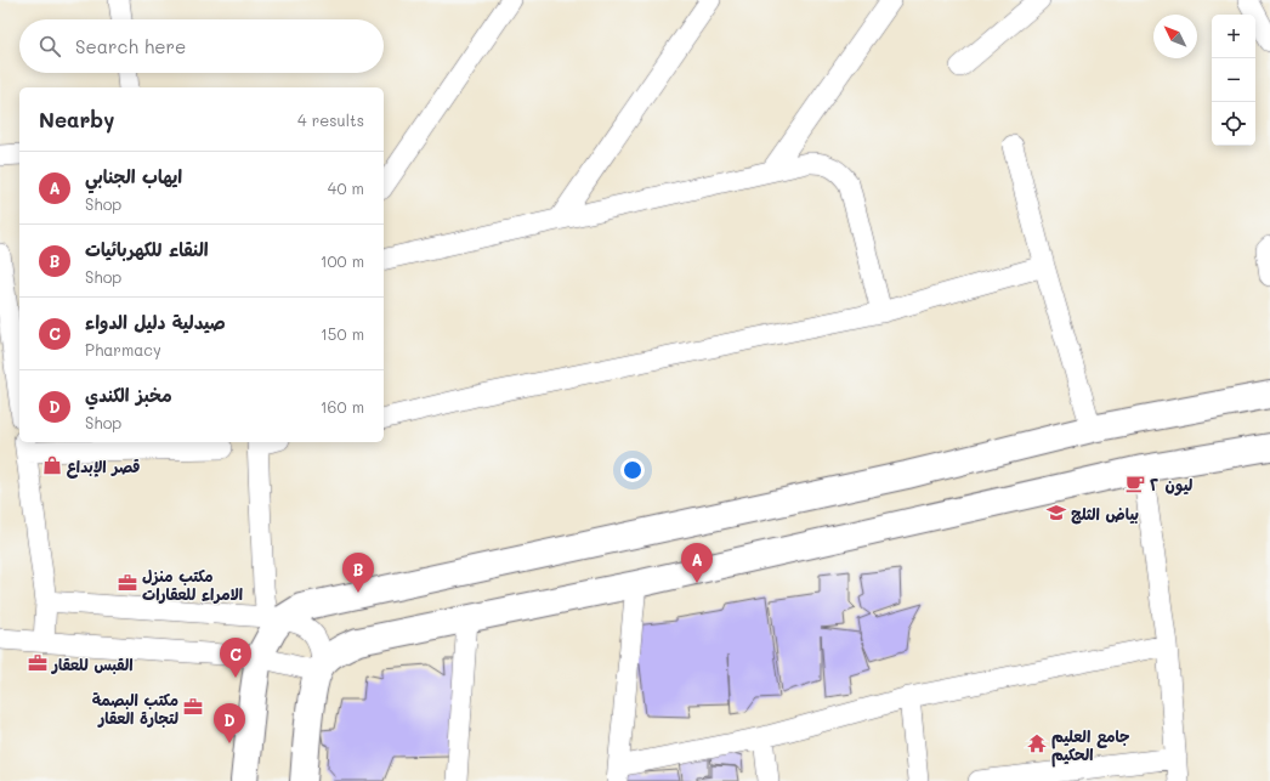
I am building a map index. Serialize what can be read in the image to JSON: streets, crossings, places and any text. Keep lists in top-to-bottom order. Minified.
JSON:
{"places":{"shop":["قصر الإبداع"],"cafe":["ليون ٢"],"school or university":["بياض الثلج"],"office":["مكتب منزل الامراء للعقارات","القبس للعقار","مكتب البصمة لتجارة العقار"],"temple":["جامع العليم الحكيم"]},"north":"top left","page":{"map_buttons":["+","−"],"search":"Search here","heading":["Nearby","4 results"],"list":[{"mark":"A","name":"ايهاب الجنابي","note":"Shop","value":"40 m"},{"mark":"B","name":"النقاء للكهربائيات","note":"Shop","value":"100 m"},{"mark":"C","name":"صيدلية دليل الدواء","note":"Pharmacy","value":"150 m"},{"mark":"D","name":"مخبز الكندي","note":"Shop","value":"160 m"}],"pins":["A","B","C","D"]}}
